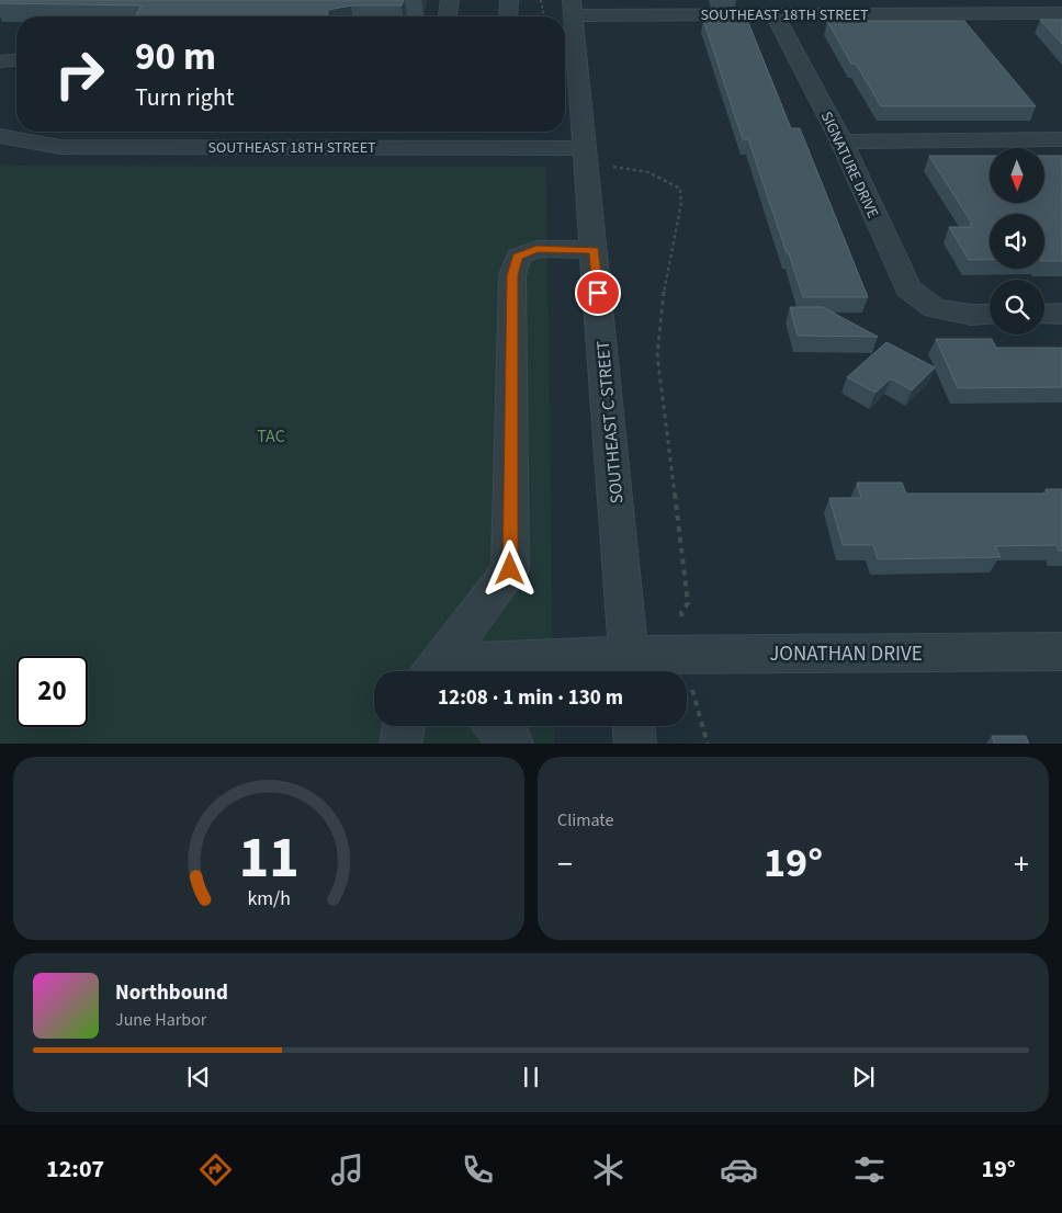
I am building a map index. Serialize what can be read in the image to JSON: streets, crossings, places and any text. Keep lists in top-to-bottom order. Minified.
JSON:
{"streets":{"street":["SOUTHEAST 18TH STREET","SIGNATURE DRIVE","SOUTHEAST C STREET","JONATHAN DRIVE"]},"crossings":[["SOUTHEAST 18TH STREET","SIGNATURE DRIVE"],["SOUTHEAST 18TH STREET","SOUTHEAST C STREET"],["SOUTHEAST C STREET","JONATHAN DRIVE"]],"parks":["TAC"],"north":"bottom","page":{"turn":["90 m","Turn right"],"limit":"20","trip":"12:08 · 1 min · 130 m","tile":"Climate","heat":["−","19°","+"],"song":["Northbound","June Harbor"],"tabs":["12:07","19°"],"gauge":["11","km/h"]}}
